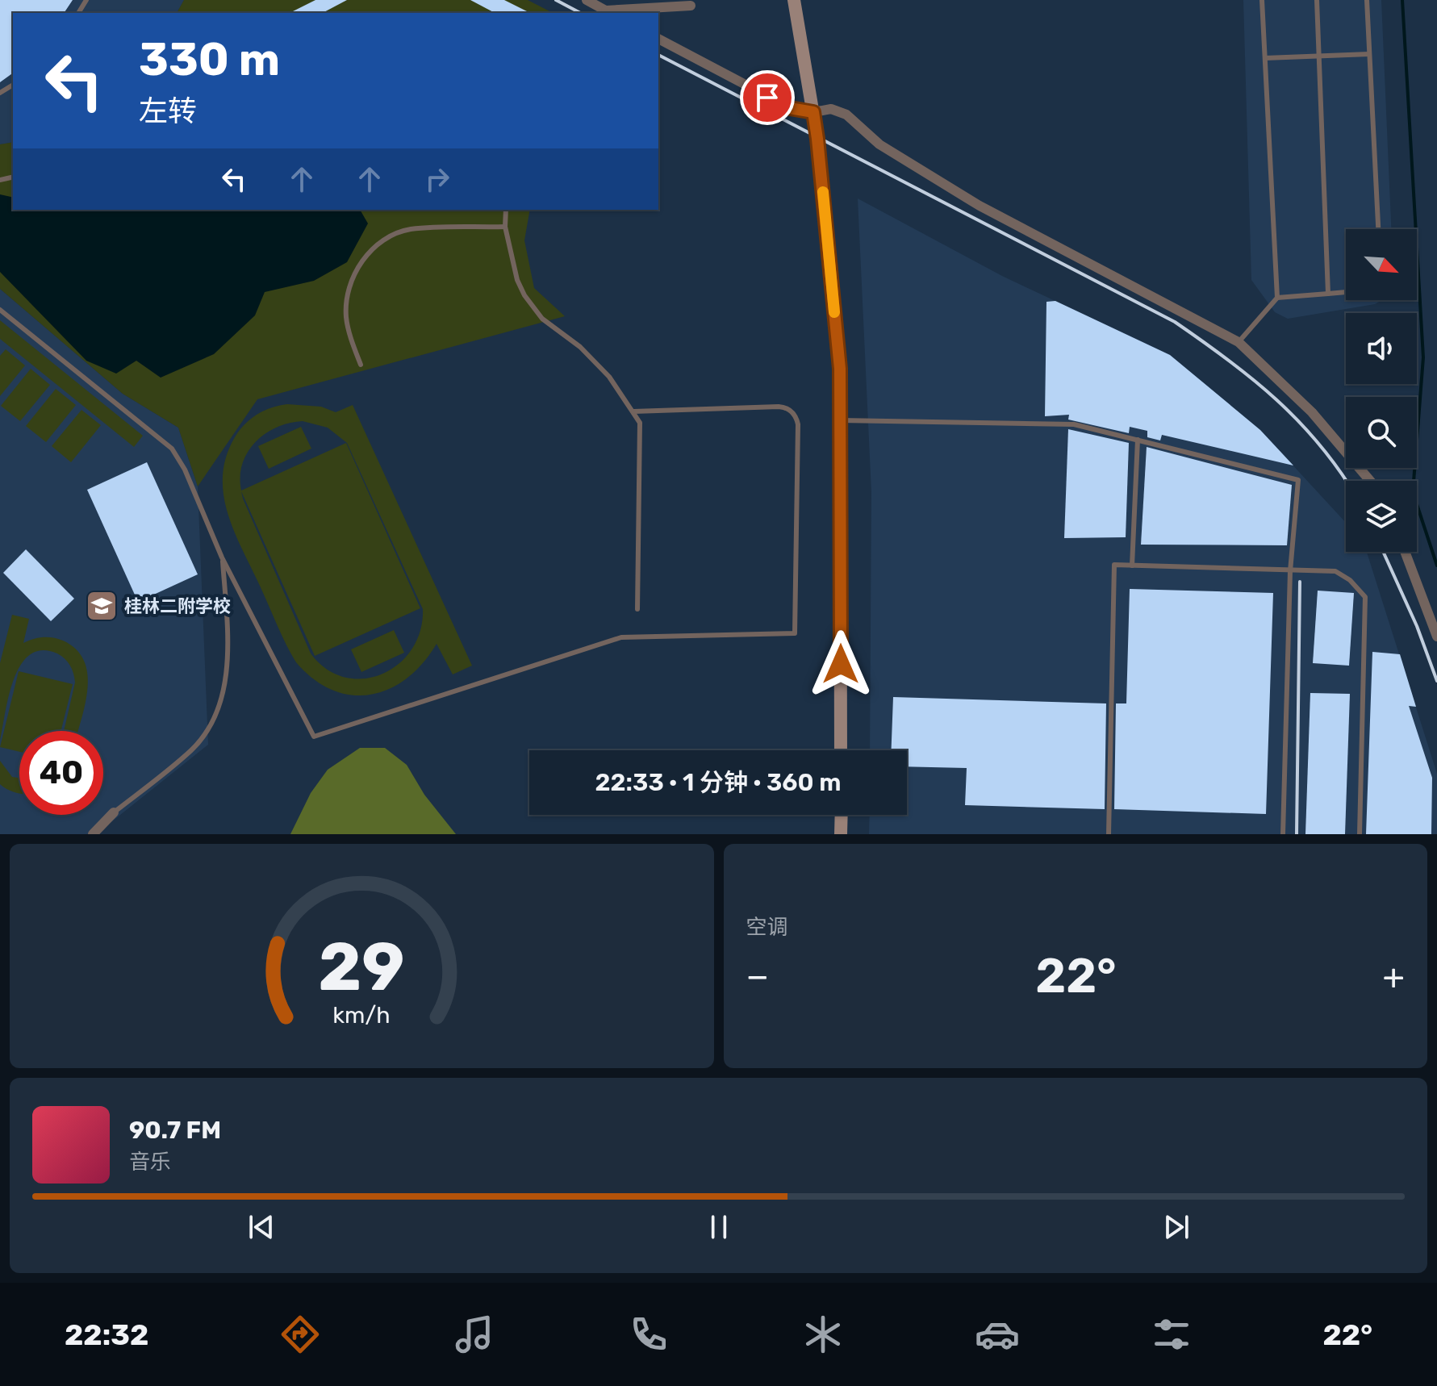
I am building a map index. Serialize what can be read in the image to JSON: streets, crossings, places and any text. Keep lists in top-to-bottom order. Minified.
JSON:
{"places":{"school or university":["桂林二附学校"]},"north":"bottom right","page":{"turn":["330 m","左转"],"limit":"40","trip":"22:33 · 1 分钟 · 360 m","tile":"空调","heat":["−","22°","+"],"song":["90.7 FM","音乐"],"tabs":["22:32","22°"],"gauge":["29","km/h"]}}
